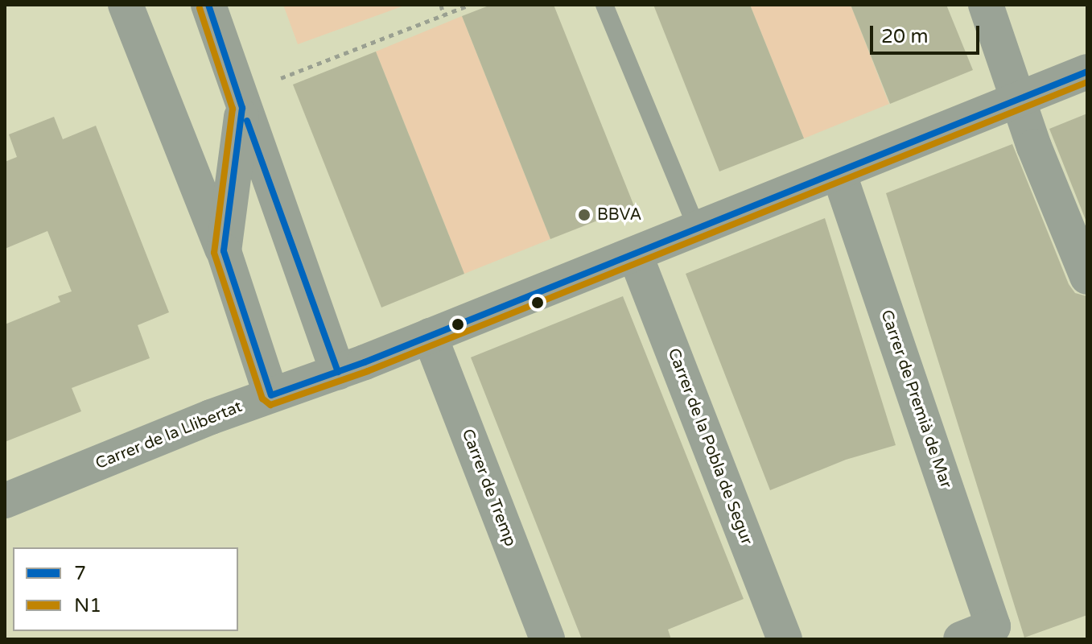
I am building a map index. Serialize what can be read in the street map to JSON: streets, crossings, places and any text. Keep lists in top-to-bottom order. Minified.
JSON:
{"streets":{"street":["Carrer de Premià de Mar","Carrer de la Llibertat","Carrer de la Pobla de Segur","Carrer de Tremp"]},"crossings":[["Carrer de Premià de Mar","Carrer de la Llibertat"],["Carrer de la Llibertat","Carrer de la Pobla de Segur"],["Carrer de la Llibertat","Carrer de Tremp"]],"places":["BBVA"],"lines":["transit line 7","transit line N1"],"legend":["7","N1"],"scale_bar":"20 m"}
